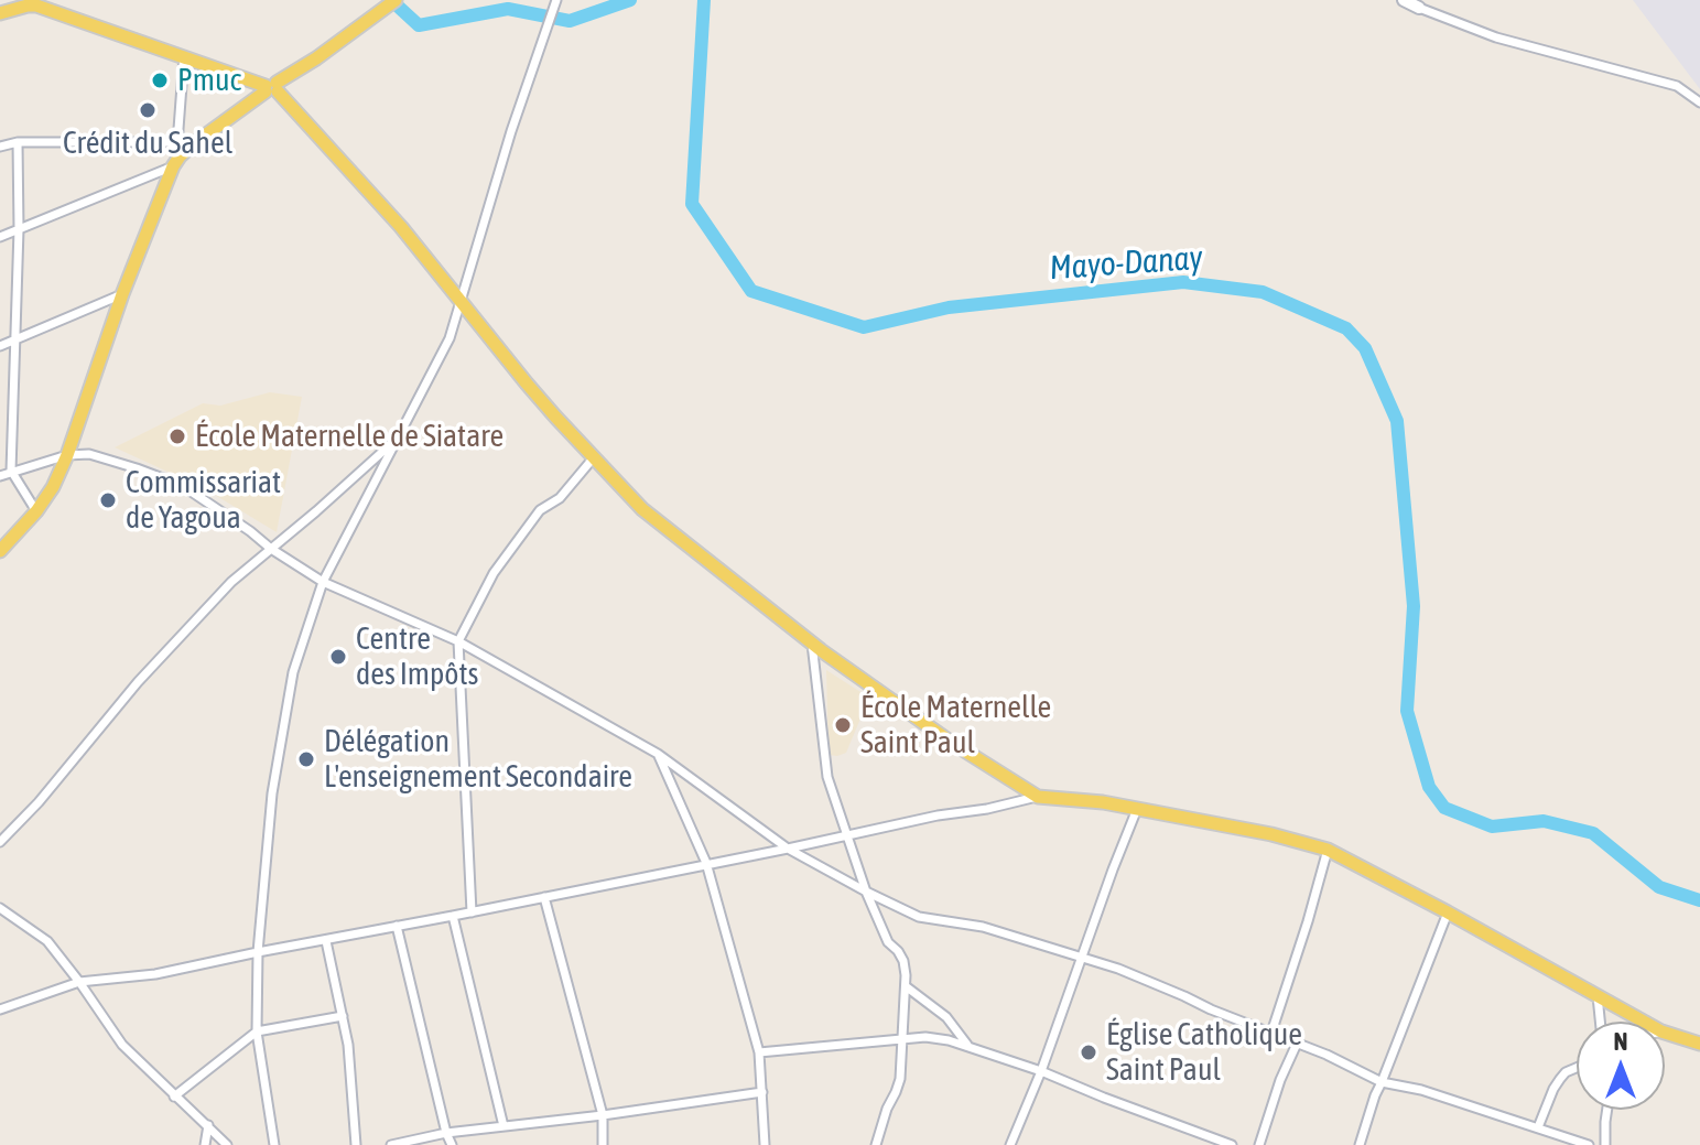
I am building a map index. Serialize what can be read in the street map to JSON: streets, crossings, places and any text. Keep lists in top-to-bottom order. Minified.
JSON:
{"water":["Mayo-Danay"],"places":["Pmuc","Crédit du Sahel","École Maternelle de Siatare","Commissariat de Yagoua","Centre des Impôts","École Maternelle Saint Paul","Délégation L'enseignement Secondaire","Église Catholique Saint Paul"],"north":"top"}
